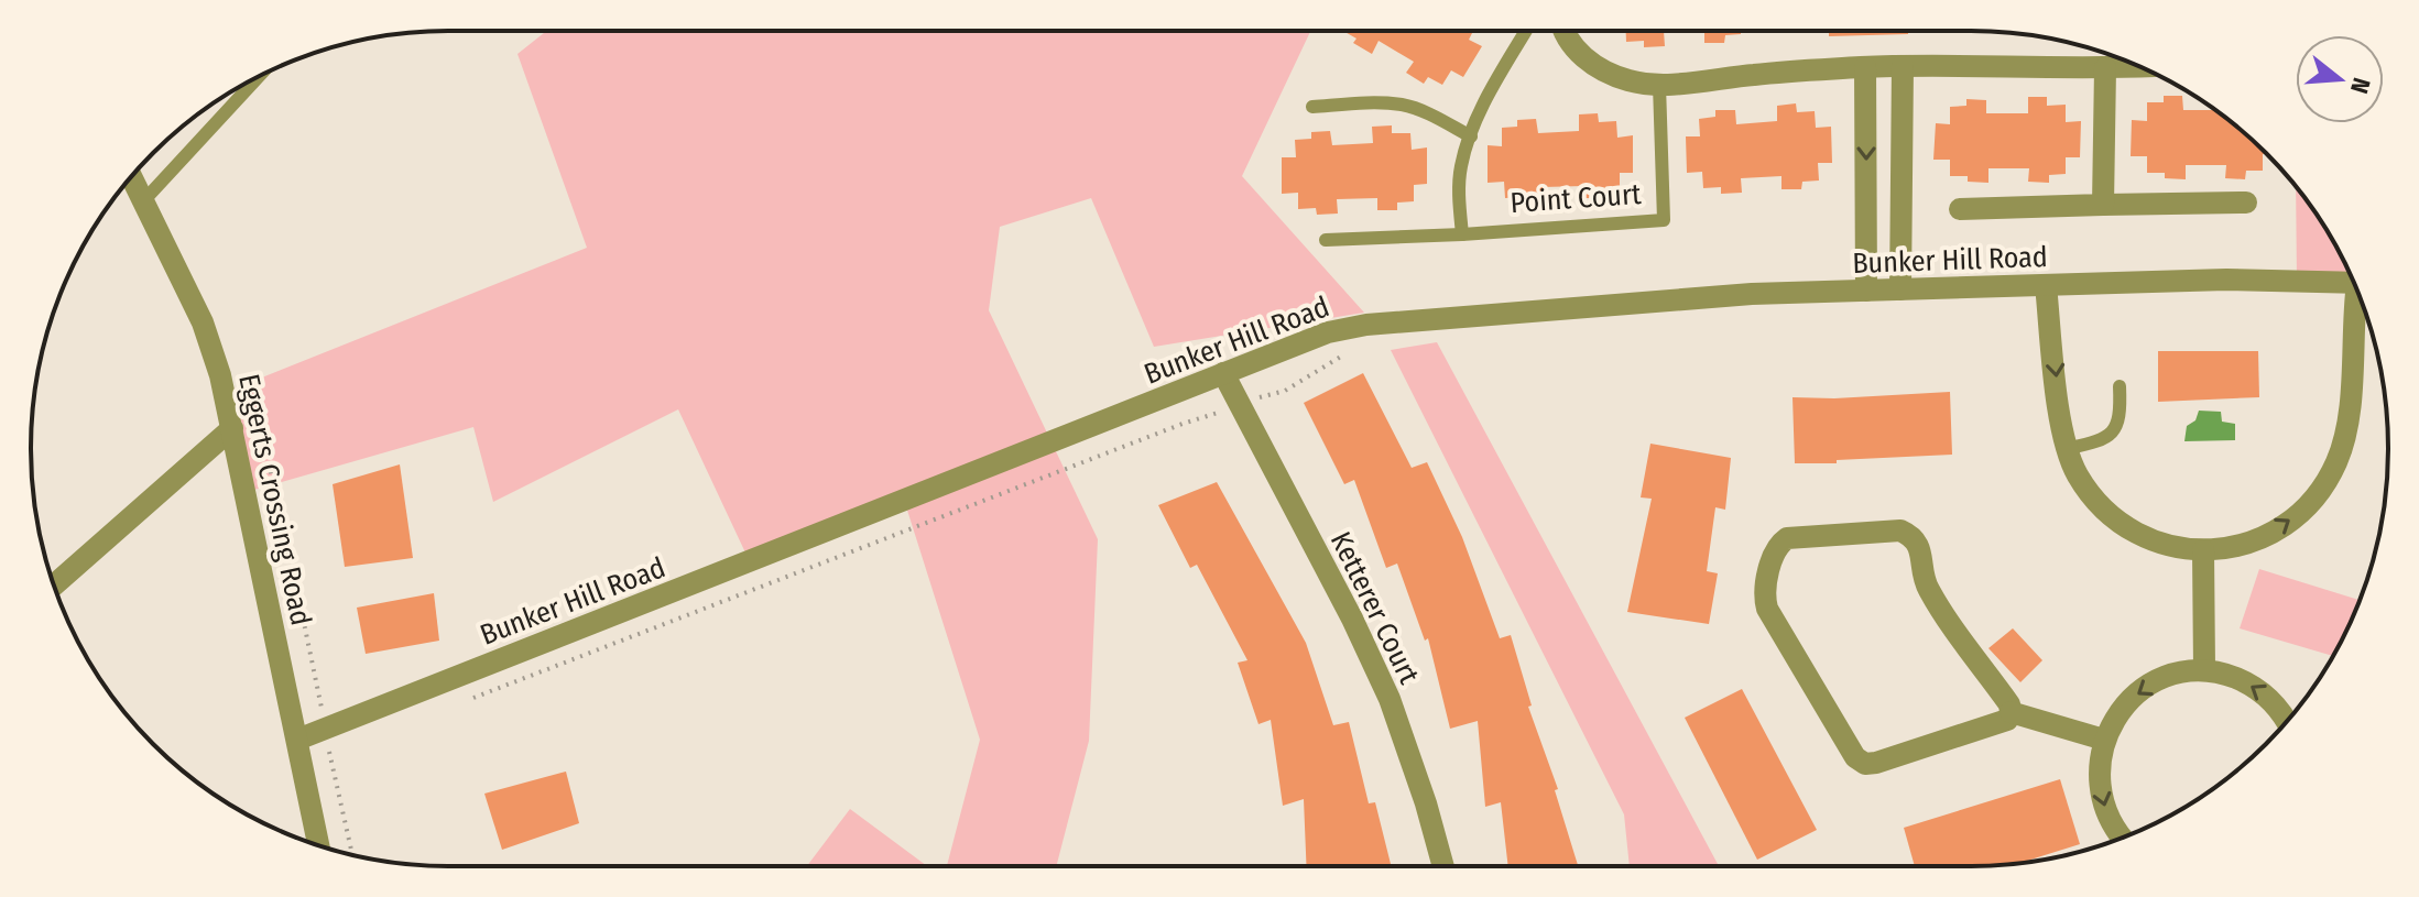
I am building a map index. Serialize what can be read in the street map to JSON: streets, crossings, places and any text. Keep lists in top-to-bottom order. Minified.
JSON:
{"streets":{"street":["Bunker Hill Road","Eggerts Crossing Road","Ketterer Court"],"lane":["Point Court"]},"crossings":[["Bunker Hill Road","Eggerts Crossing Road"],["Bunker Hill Road","Ketterer Court"]],"north":"right"}
